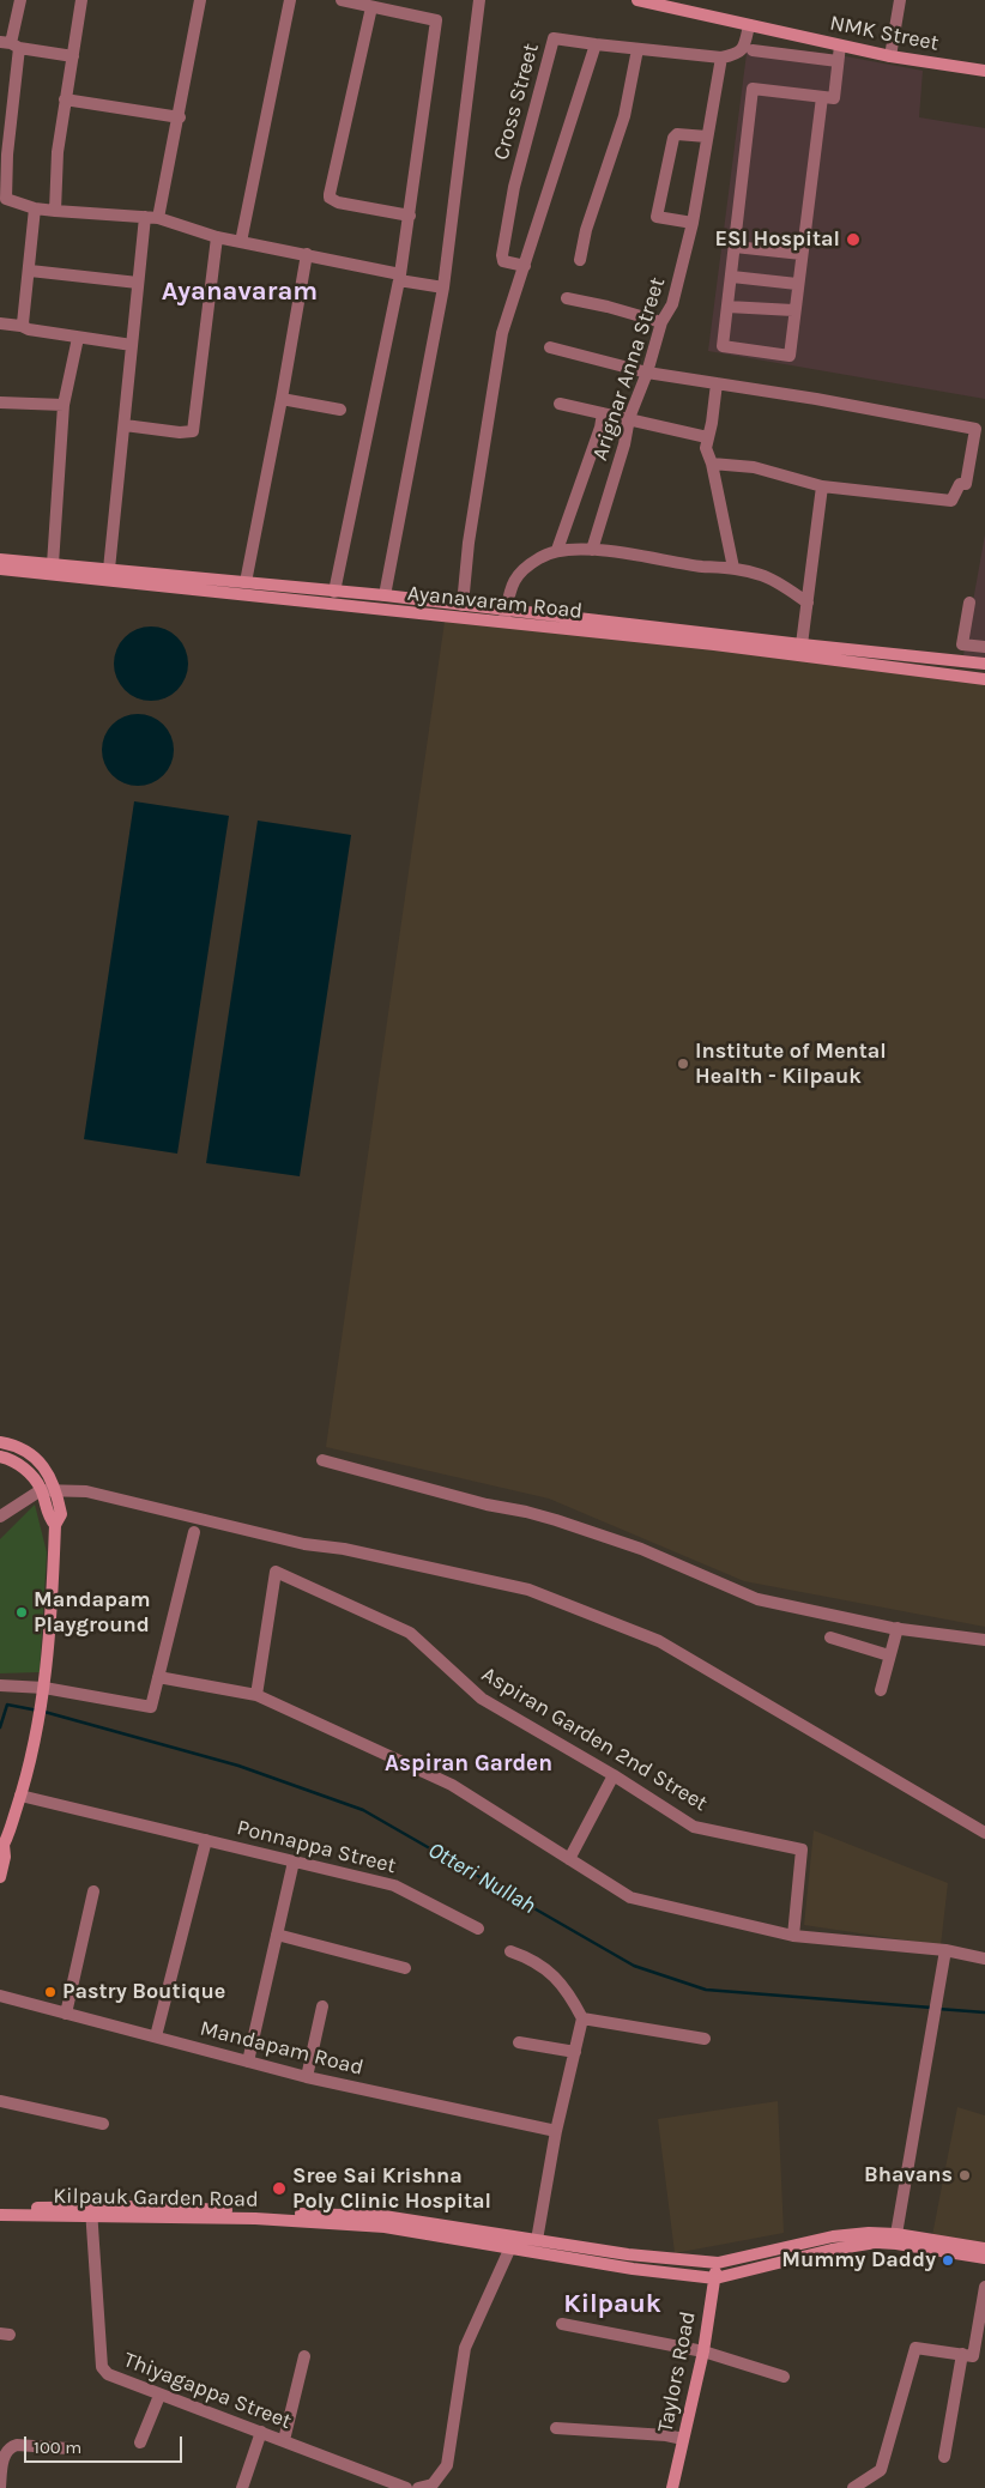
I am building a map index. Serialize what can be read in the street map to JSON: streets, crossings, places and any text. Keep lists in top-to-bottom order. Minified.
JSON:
{"streets":{"main road":["NMK Street","Ayanavaram Road","Kilpauk Garden Road","Taylors Road"],"street":["Cross Street","Arignar Anna Street","Aspiran Garden 2nd Street","Ponnappa Street","Mandapam Road","Thiyagappa Street"]},"crossings":[["Cross Street","Arignar Anna Street"],["Ponnappa Street","Mandapam Road"],["Kilpauk Garden Road","Taylors Road"],["Kilpauk Garden Road","Thiyagappa Street"]],"districts":["Ayanavaram","Aspiran Garden","Kilpauk"],"water":["Otteri Nullah"],"places":["ESI Hospital","Institute of Mental Health - Kilpauk","Mandapam Playground","Pastry Boutique","Bhavans","Sree Sai Krishna Poly Clinic Hospital","Mummy Daddy"],"scale_bar":"100 m"}
